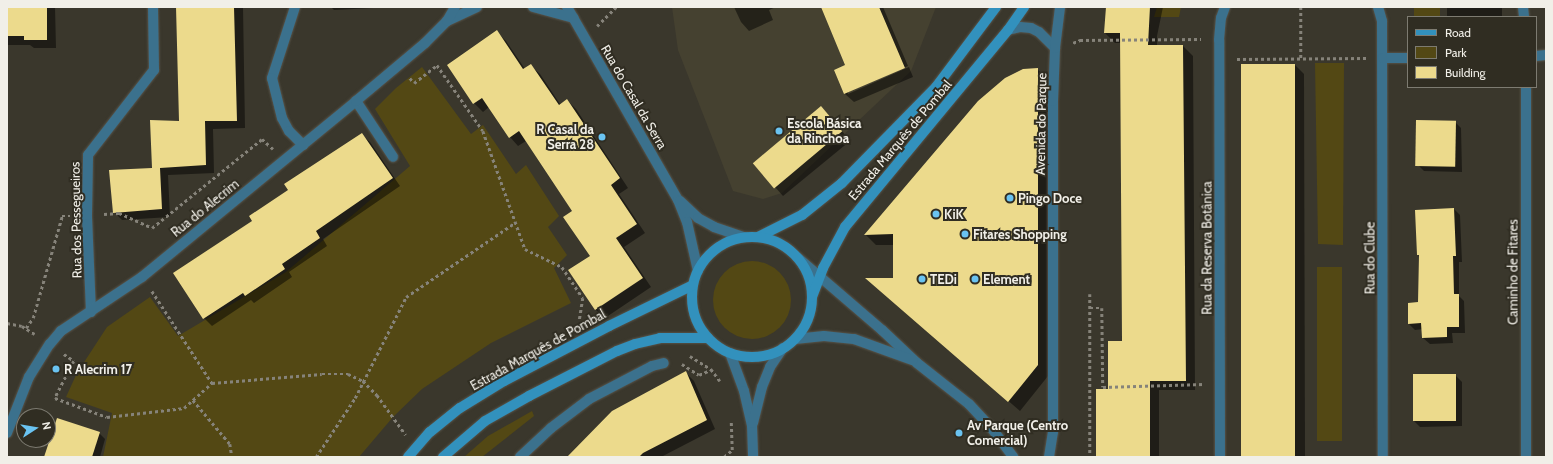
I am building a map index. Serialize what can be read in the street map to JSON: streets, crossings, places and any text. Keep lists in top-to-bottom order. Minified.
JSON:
{"streets":{"street":["Rua do Casal da Serra","Avenida do Parque","Estrada Marquês de Pombal","Rua do Alecrim","Rua dos Pessegueiros","Rua da Reserva Botânica","Rua do Clube","Caminho de Fitares"]},"crossings":[["Rua do Casal da Serra","Estrada Marquês de Pombal"],["Rua do Alecrim","Rua dos Pessegueiros"]],"places":["Escola Básica da Rinchoa","R Casal da Serra 28","Pingo Doce","KiK","Fitares Shopping","TEDi","Element","R Alecrim 17","Av Parque (Centro Comercial)"],"legend":["Road","Park","Building"],"north":"right"}
